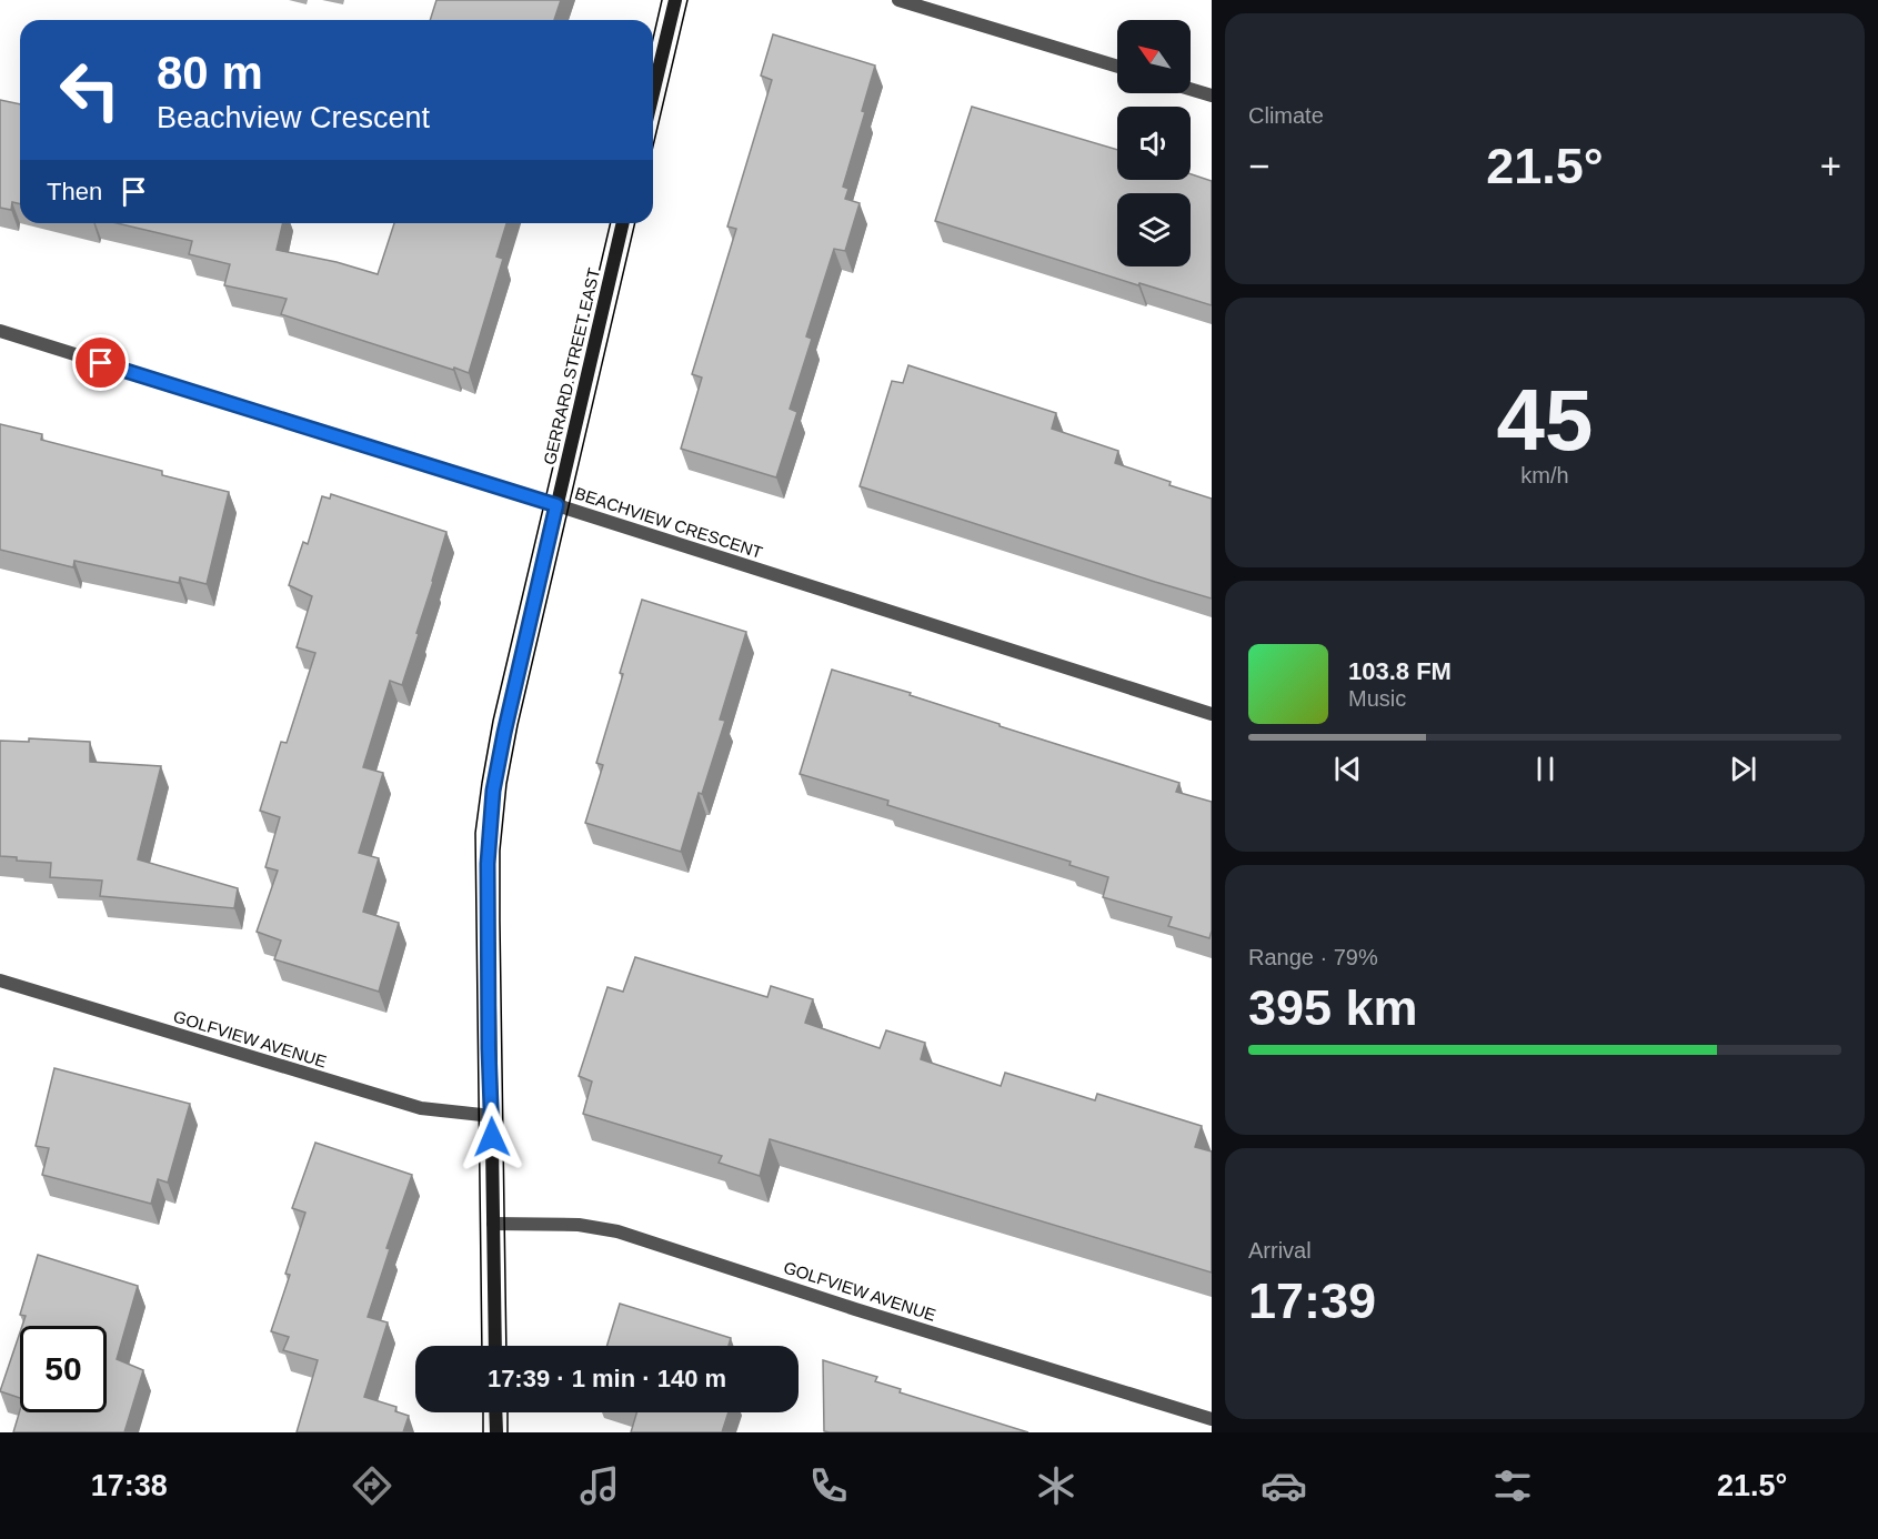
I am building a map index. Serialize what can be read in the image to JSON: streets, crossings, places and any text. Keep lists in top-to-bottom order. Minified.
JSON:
{"streets":{"main road":["GERRARD STREET EAST"],"street":["BEACHVIEW CRESCENT","GOLFVIEW AVENUE"]},"crossings":[["GERRARD STREET EAST","BEACHVIEW CRESCENT"],["GERRARD STREET EAST","GOLFVIEW AVENUE"]],"north":"top left","page":{"tile":["Climate",["45","km/h"],["Range · 79%","395 km"],["Arrival","17:39"]],"turn":["80 m","Beachview Crescent"],"heat":["−","21.5°","+"],"then":"Then","song":["103.8 FM","Music"],"limit":"50","trip":"17:39 · 1 min · 140 m","tabs":["17:38","21.5°"]}}
